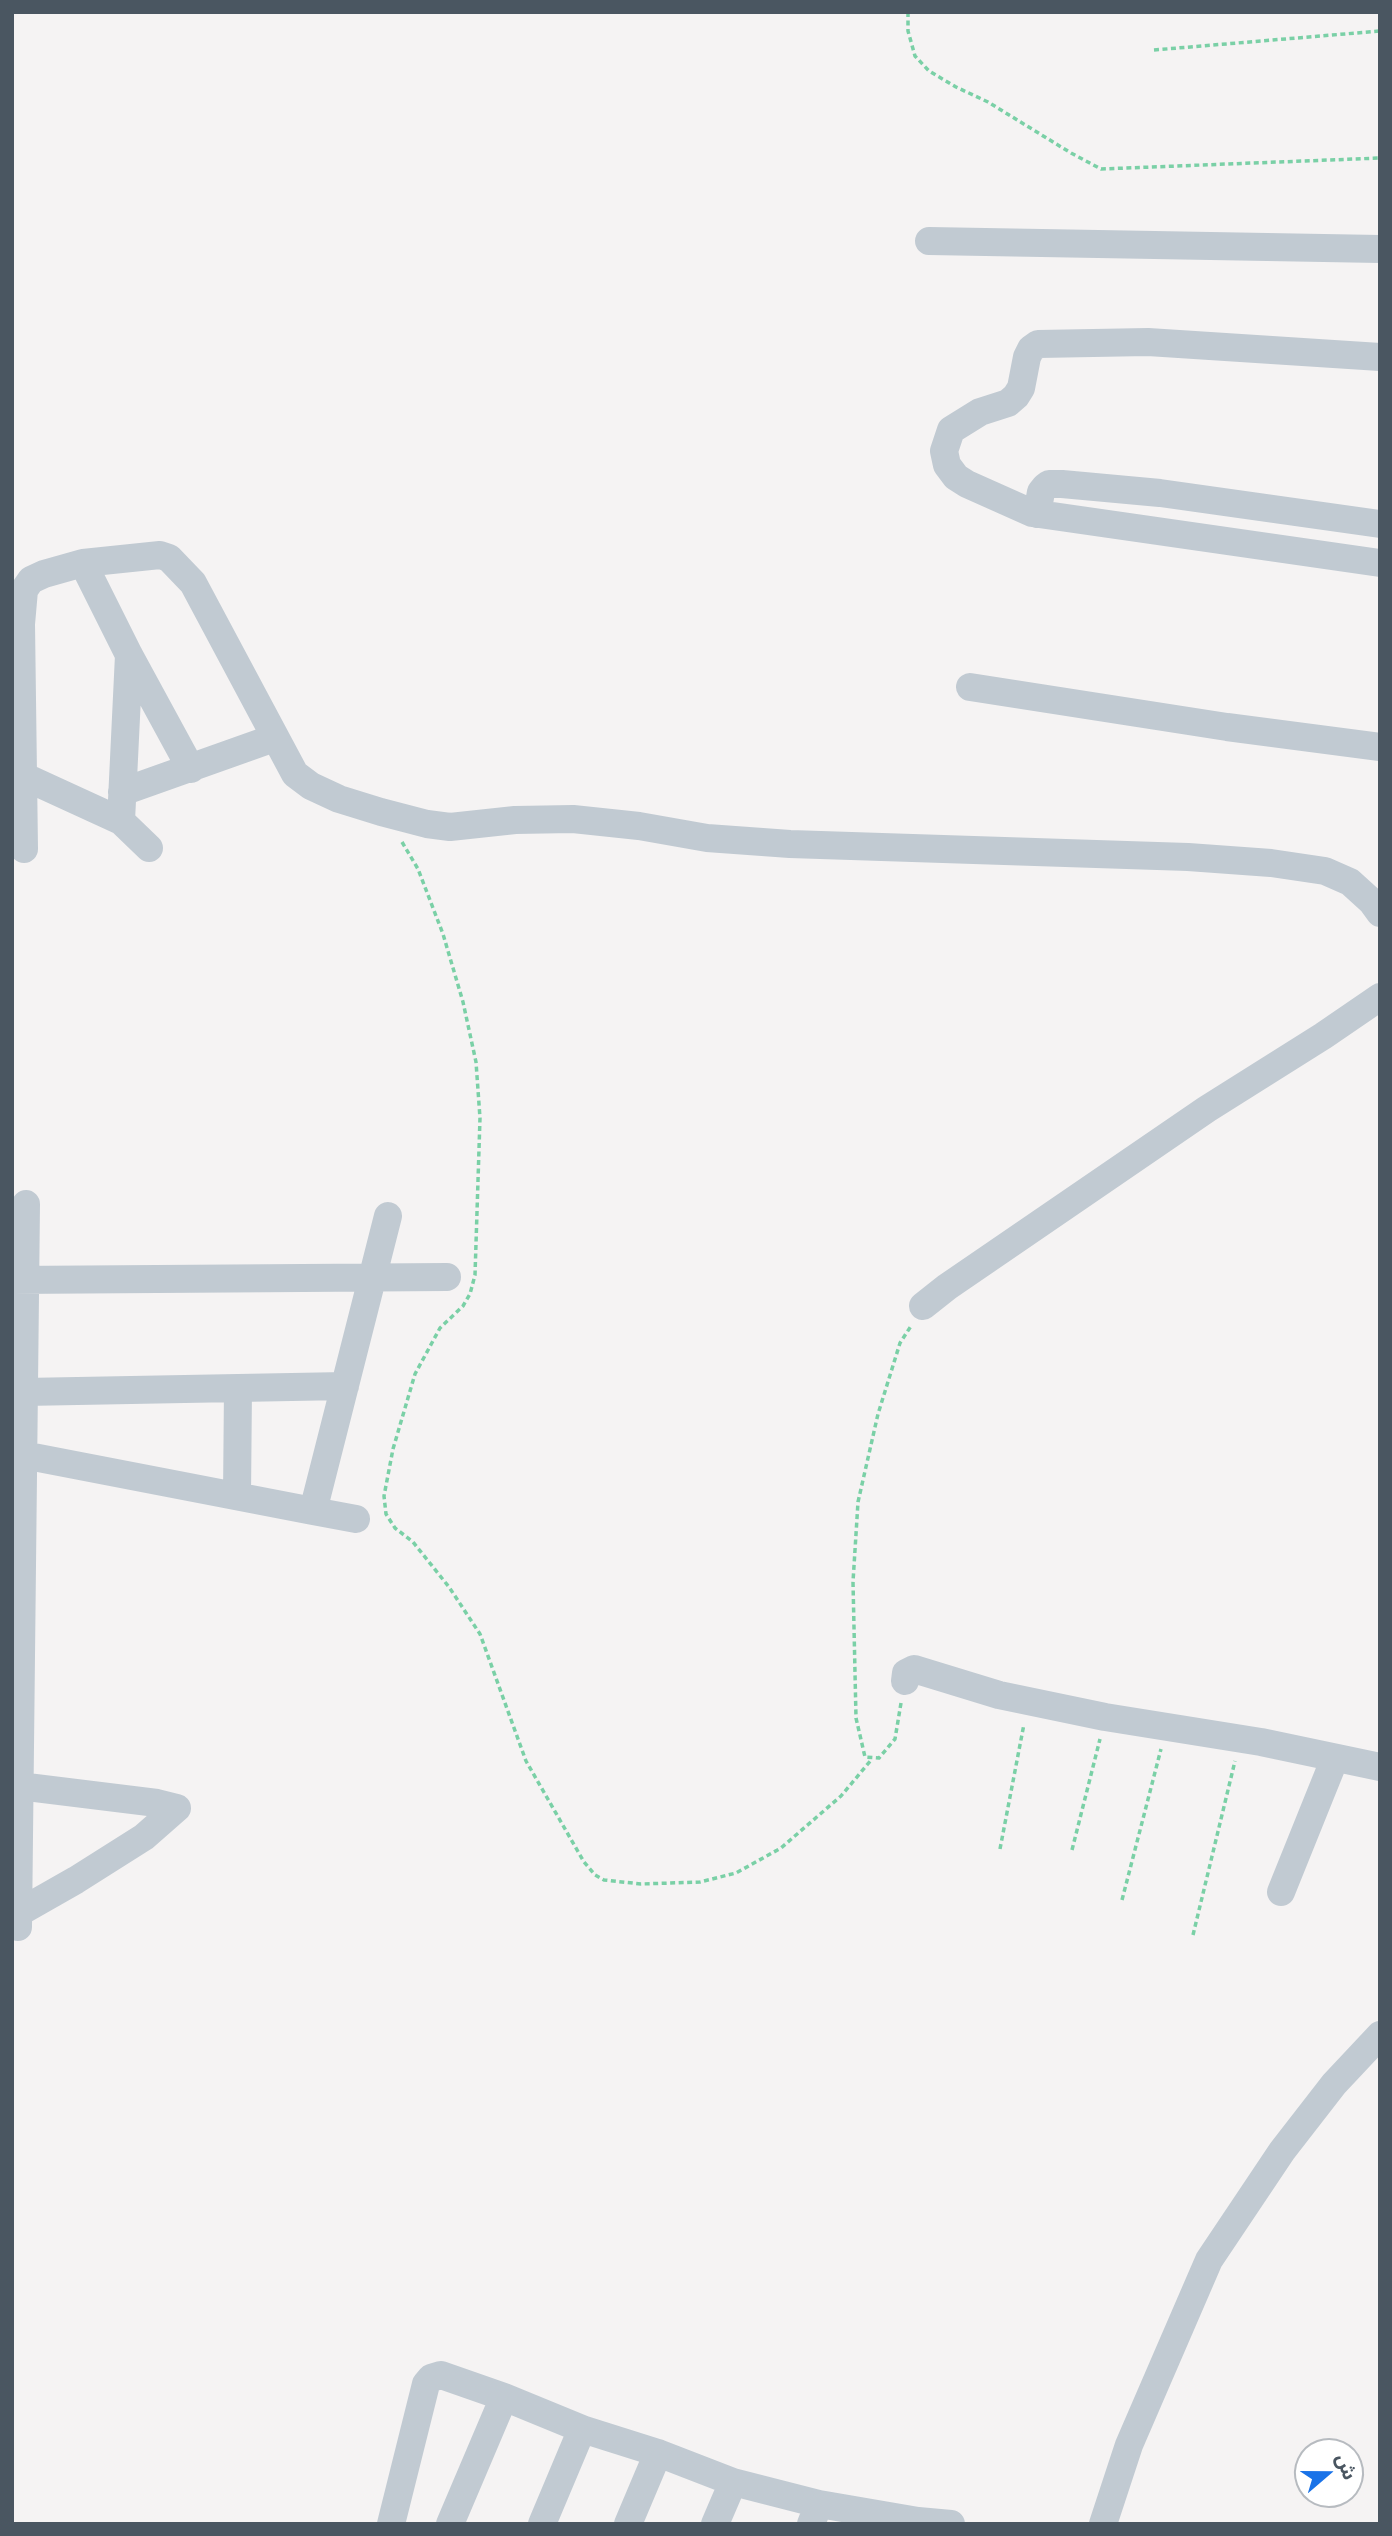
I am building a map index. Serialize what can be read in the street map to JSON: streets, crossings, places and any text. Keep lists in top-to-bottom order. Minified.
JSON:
{"north":"right"}
